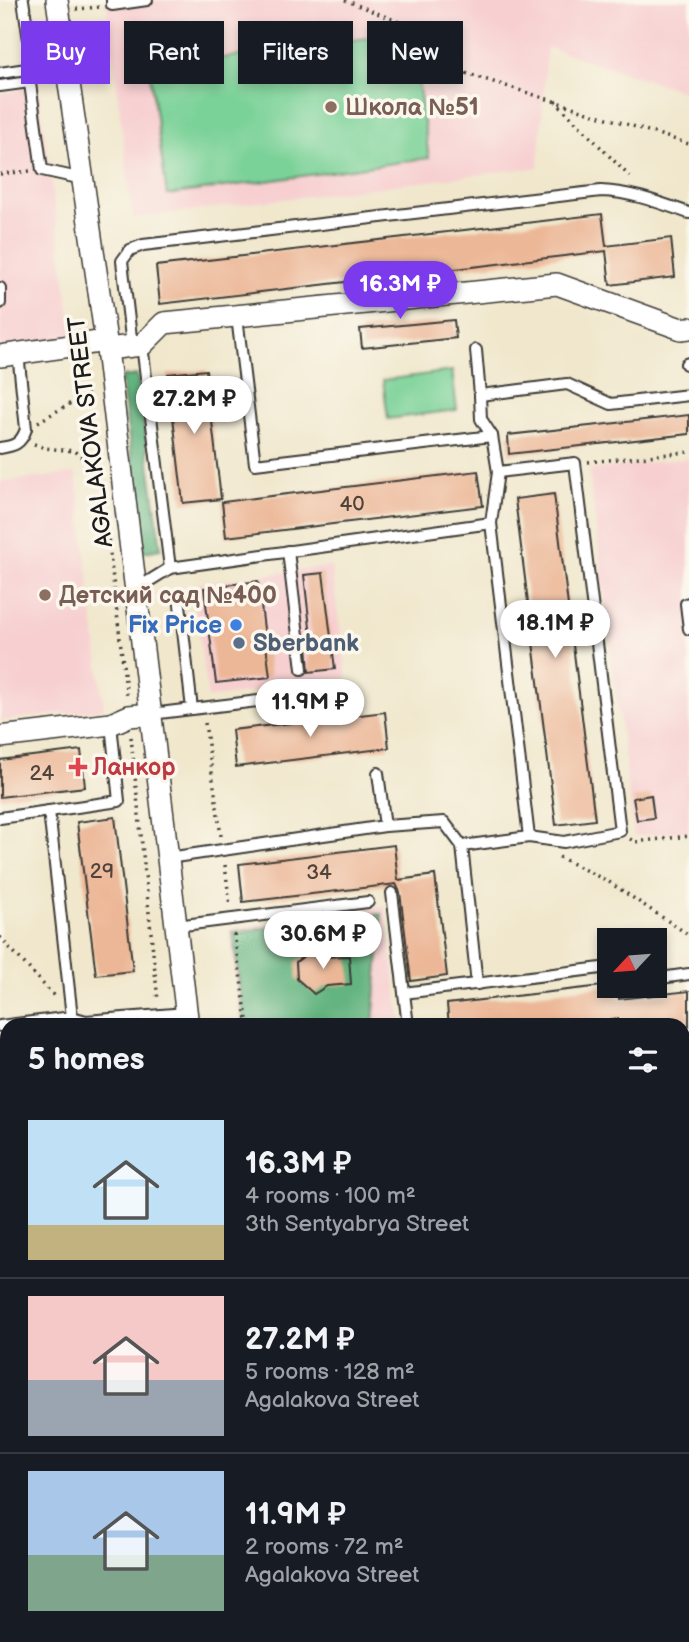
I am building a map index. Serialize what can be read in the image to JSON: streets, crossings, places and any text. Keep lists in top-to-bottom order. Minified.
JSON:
{"streets":{"street":["AGALAKOVA STREET"]},"places":{"other":["Школа №51","Детский сад №400","Fix Price","Sberbank"],"health":["Ланкор"]},"house_numbers":["40","24","29","34"],"north":"bottom left","page":{"chip":["Buy","Rent","Filters","New"],"price":["16.3M ₽","27.2M ₽","18.1M ₽","11.9M ₽","30.6M ₽"],"heading":"5 homes","list":[{"name":"16.3M ₽","note":"4 rooms · 100 m² · 3th Sentyabrya Street"},{"name":"27.2M ₽","note":"5 rooms · 128 m² · Agalakova Street"},{"name":"11.9M ₽","note":"2 rooms · 72 m² · Agalakova Street"}]}}
